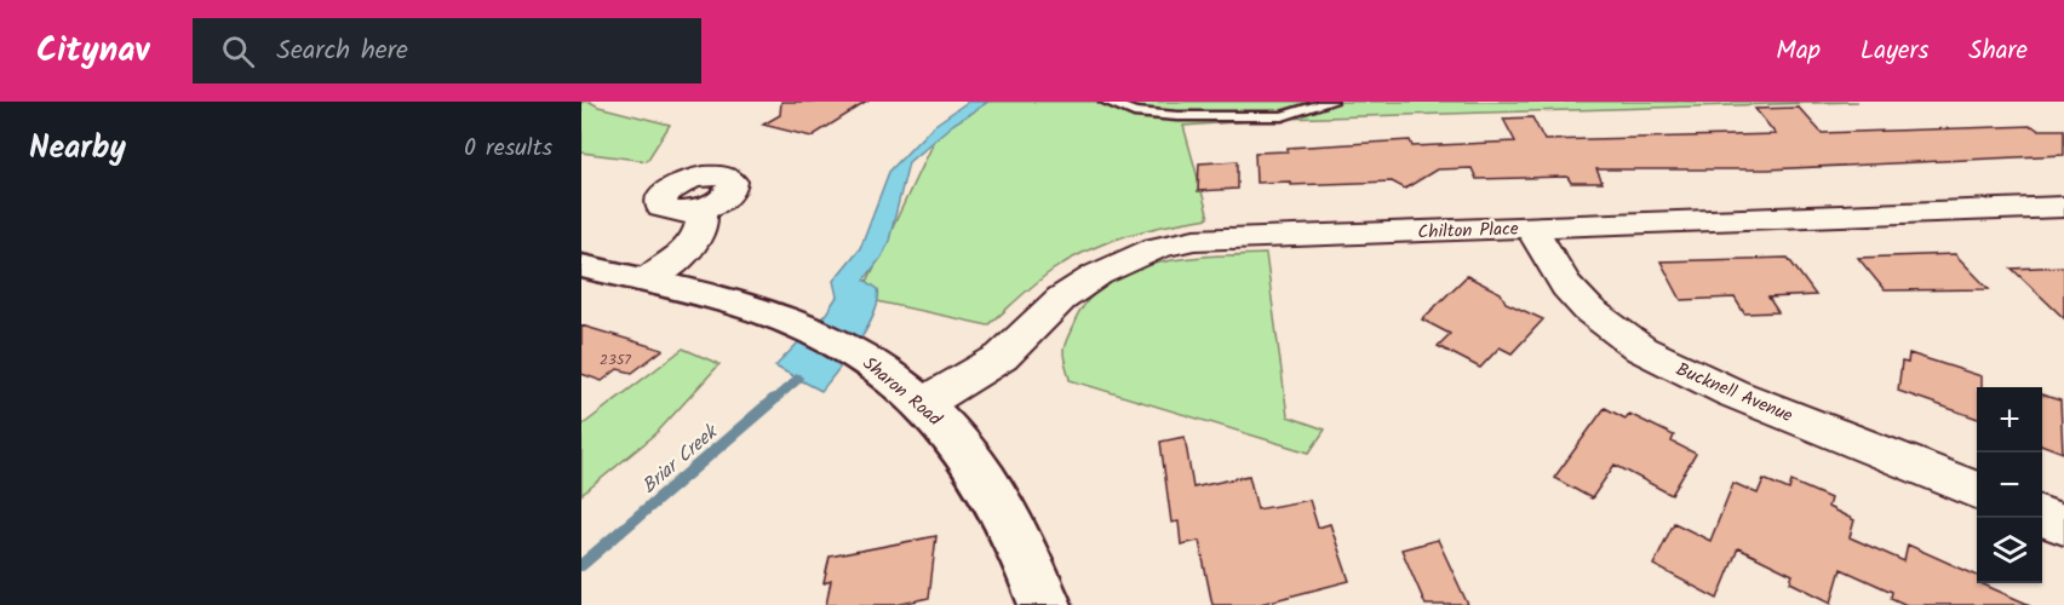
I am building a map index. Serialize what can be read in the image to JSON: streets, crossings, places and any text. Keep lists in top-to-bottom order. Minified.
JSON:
{"streets":{"street":["Chilton Place","Sharon Road","Bucknell Avenue"]},"crossings":[["Chilton Place","Sharon Road"],["Chilton Place","Bucknell Avenue"]],"water":["Briar Creek"],"house_numbers":["2357"],"page":{"header":"Citynav","search":"Search here","nav":["Map","Layers","Share"],"heading":["Nearby","0 results"],"map_buttons":["+","−"]}}
